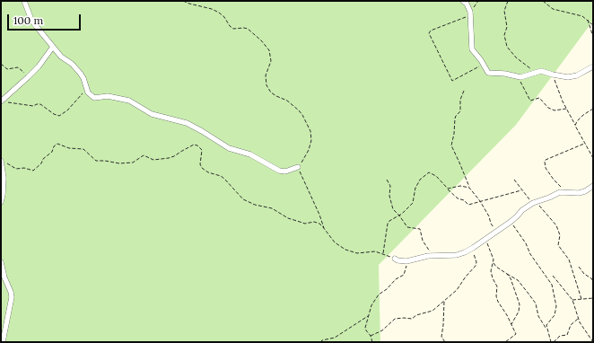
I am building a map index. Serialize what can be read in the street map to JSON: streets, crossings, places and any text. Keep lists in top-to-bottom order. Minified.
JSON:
{"scale_bar":"100 m"}
